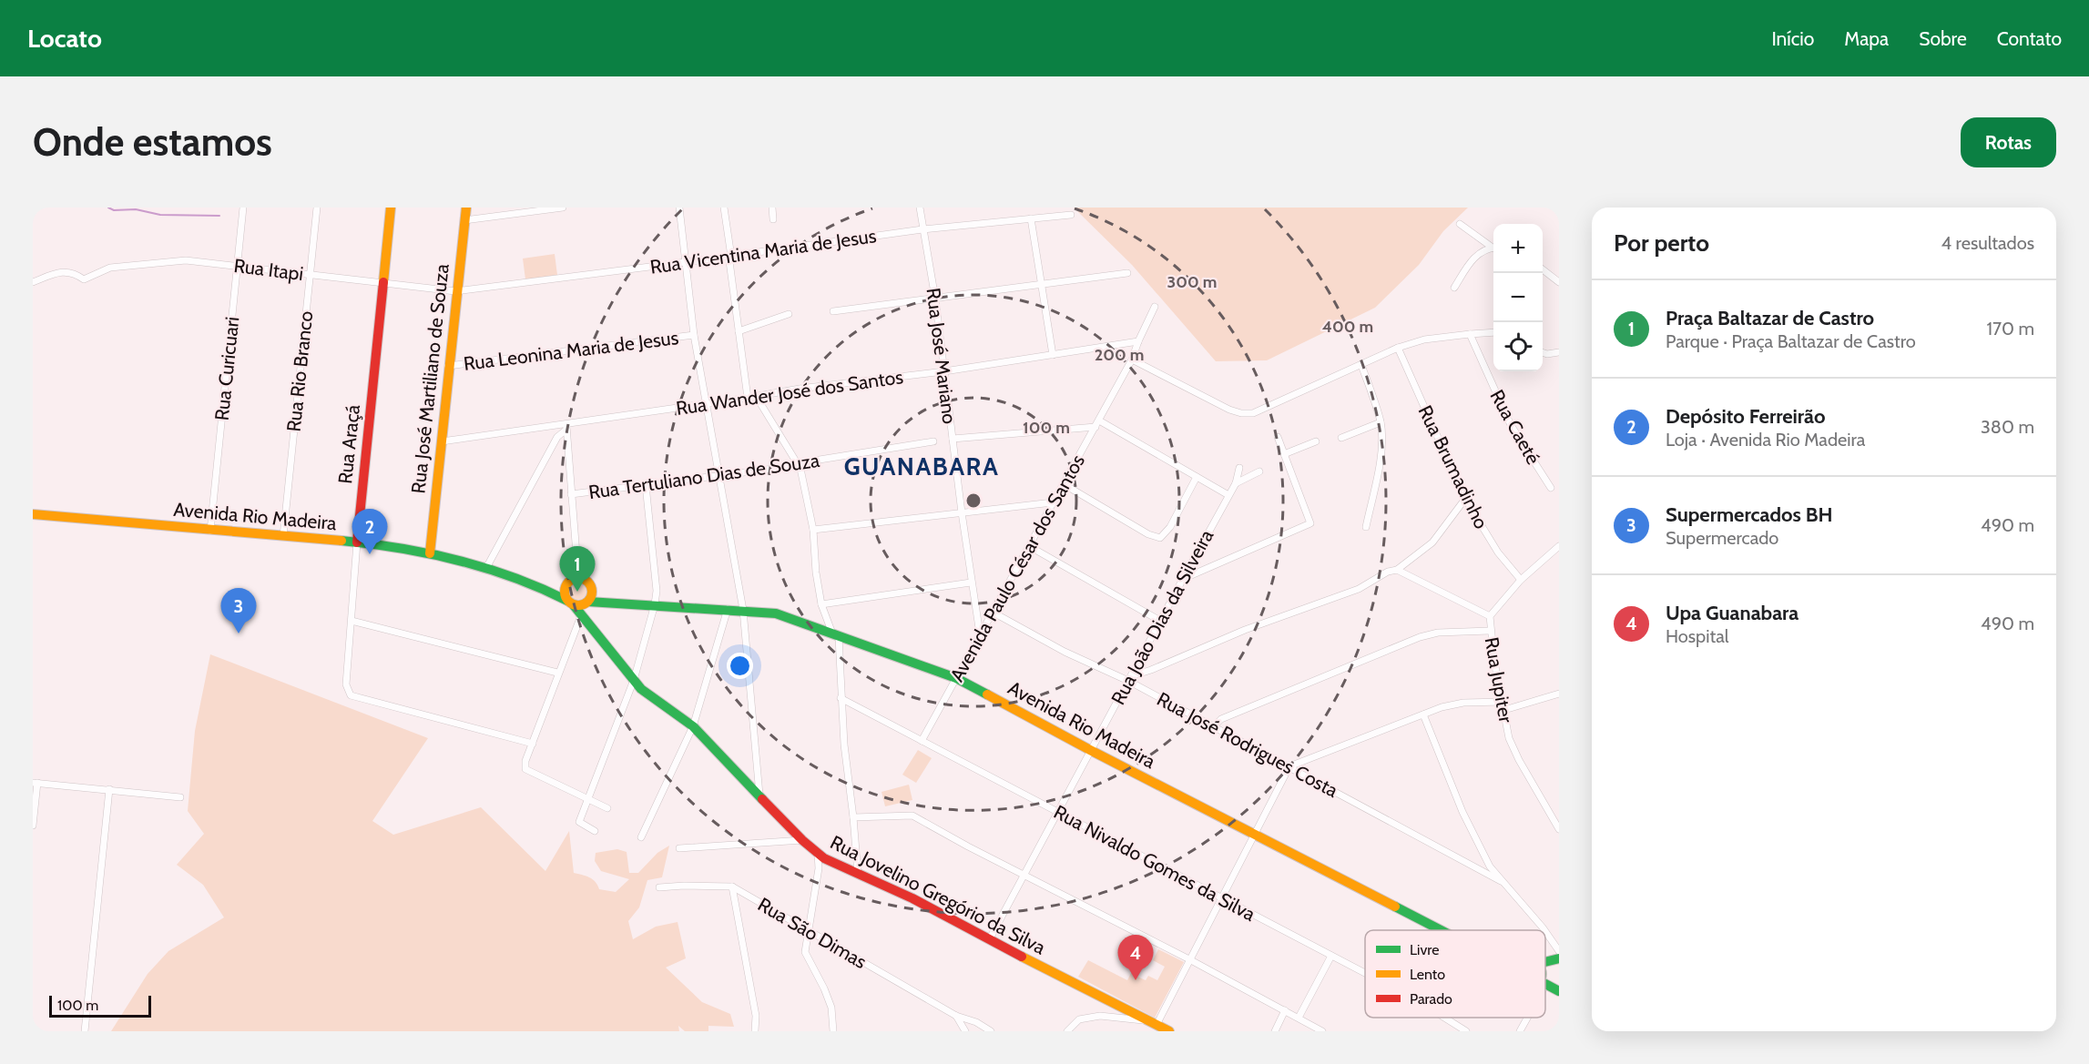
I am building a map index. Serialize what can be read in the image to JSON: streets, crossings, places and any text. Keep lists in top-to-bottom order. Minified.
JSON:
{"streets":{"main road":["Rua José Martiliano de Souza","Rua Araçá","Avenida Rio Madeira","Rua Jovelino Gregório da Silva"],"street":["Rua Vicentina Maria de Jesus","Rua Itapi","Rua Leonina Maria de Jesus","Rua José Mariano","Rua Curicuari","Rua Rio Branco","Rua Wander José dos Santos","Rua Caeté","Rua Brumadinho","Rua Tertuliano Dias de Souza","Avenida Paulo César dos Santos","Rua João Dias da Silveira","Rua Jupiter","Rua José Rodrigues Costa","Rua Nivaldo Gomes da Silva","Rua São Dimas"]},"crossings":[["Rua Vicentina Maria de Jesus","Rua Itapi"],["Rua Vicentina Maria de Jesus","Rua José Mariano"],["Rua Vicentina Maria de Jesus","Rua José Martiliano de Souza"],["Rua Itapi","Rua Curicuari"],["Rua Itapi","Rua Rio Branco"],["Rua Itapi","Rua José Martiliano de Souza"],["Rua Itapi","Rua Araçá"],["Rua Leonina Maria de Jesus","Rua José Martiliano de Souza"],["Rua José Mariano","Rua Wander José dos Santos"],["Rua José Mariano","Avenida Paulo César dos Santos"],["Rua Curicuari","Avenida Rio Madeira"],["Rua Rio Branco","Avenida Rio Madeira"],["Rua José Martiliano de Souza","Rua Wander José dos Santos"],["Rua José Martiliano de Souza","Avenida Rio Madeira"],["Rua Wander José dos Santos","Avenida Paulo César dos Santos"],["Rua Araçá","Avenida Rio Madeira"],["Rua Brumadinho","Rua Jupiter"],["Avenida Rio Madeira","Avenida Paulo César dos Santos"],["Avenida Rio Madeira","Rua João Dias da Silveira"],["Avenida Rio Madeira","Rua Jovelino Gregório da Silva"],["Avenida Paulo César dos Santos","Rua José Rodrigues Costa"],["Avenida Paulo César dos Santos","Rua Nivaldo Gomes da Silva"],["Rua João Dias da Silveira","Rua José Rodrigues Costa"],["Rua João Dias da Silveira","Rua Nivaldo Gomes da Silva"],["Rua João Dias da Silveira","Rua Jovelino Gregório da Silva"]],"districts":["GUANABARA"],"legend":["Livre","Lento","Parado"],"scale_bar":"100 m","page":{"header":"Locato","nav":["Início","Mapa","Sobre","Contato"],"buttons":"Rotas","title":"Onde estamos","heading":["Por perto","4 resultados"],"map_buttons":["+","−"],"list":[{"mark":"1","name":"Praça Baltazar de Castro","note":"Parque · Praça Baltazar de Castro","value":"170 m"},{"mark":"2","name":"Depósito Ferreirão","note":"Loja · Avenida Rio Madeira","value":"380 m"},{"mark":"3","name":"Supermercados BH","note":"Supermercado","value":"490 m"},{"mark":"4","name":"Upa Guanabara","note":"Hospital","value":"490 m"}],"pins":["2","1","3","4"],"scale":"100 m"},"rings":["300 m","400 m","200 m","100 m"]}
